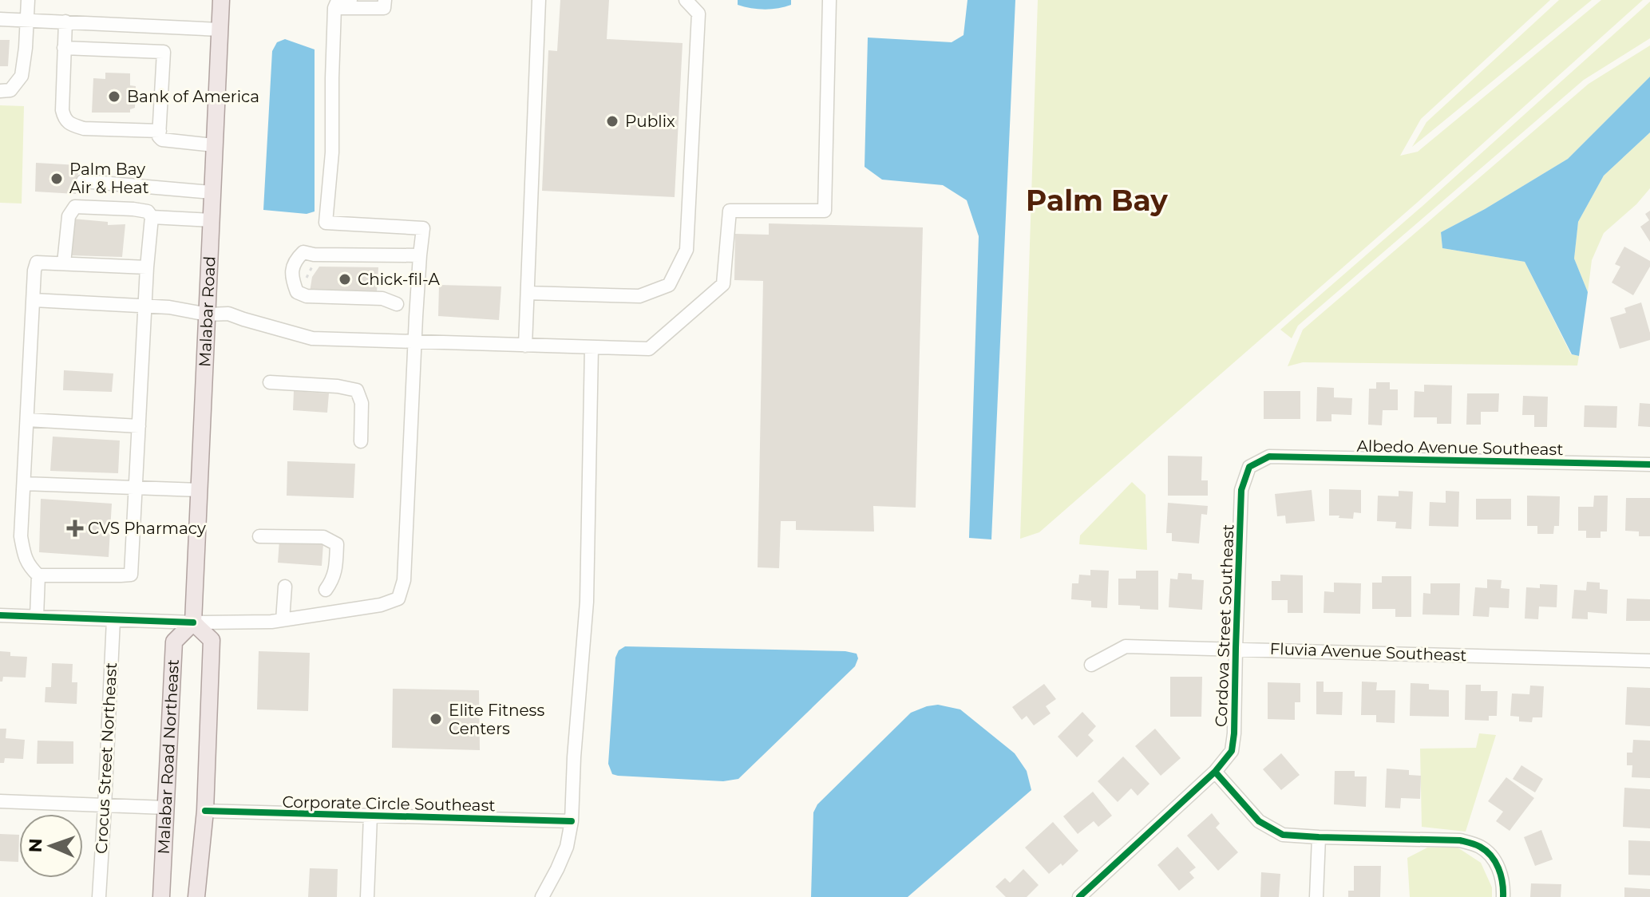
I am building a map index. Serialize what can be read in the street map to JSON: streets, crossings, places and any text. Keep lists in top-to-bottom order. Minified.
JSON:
{"streets":{"main road":["Malabar Road","Malabar Road Northeast"],"street":["Albedo Avenue Southeast","Cordova Street Southeast","Fluvia Avenue Southeast","Crocus Street Northeast","Corporate Circle Southeast"]},"crossings":[["Malabar Road","Malabar Road Northeast"],["Albedo Avenue Southeast","Cordova Street Southeast"],["Cordova Street Southeast","Fluvia Avenue Southeast"]],"districts":["Palm Bay"],"places":{"other":["Bank of America","Publix","Palm Bay Air & Heat","Chick-fil-A","Elite Fitness Centers"],"health":["CVS Pharmacy"]},"north":"left"}
